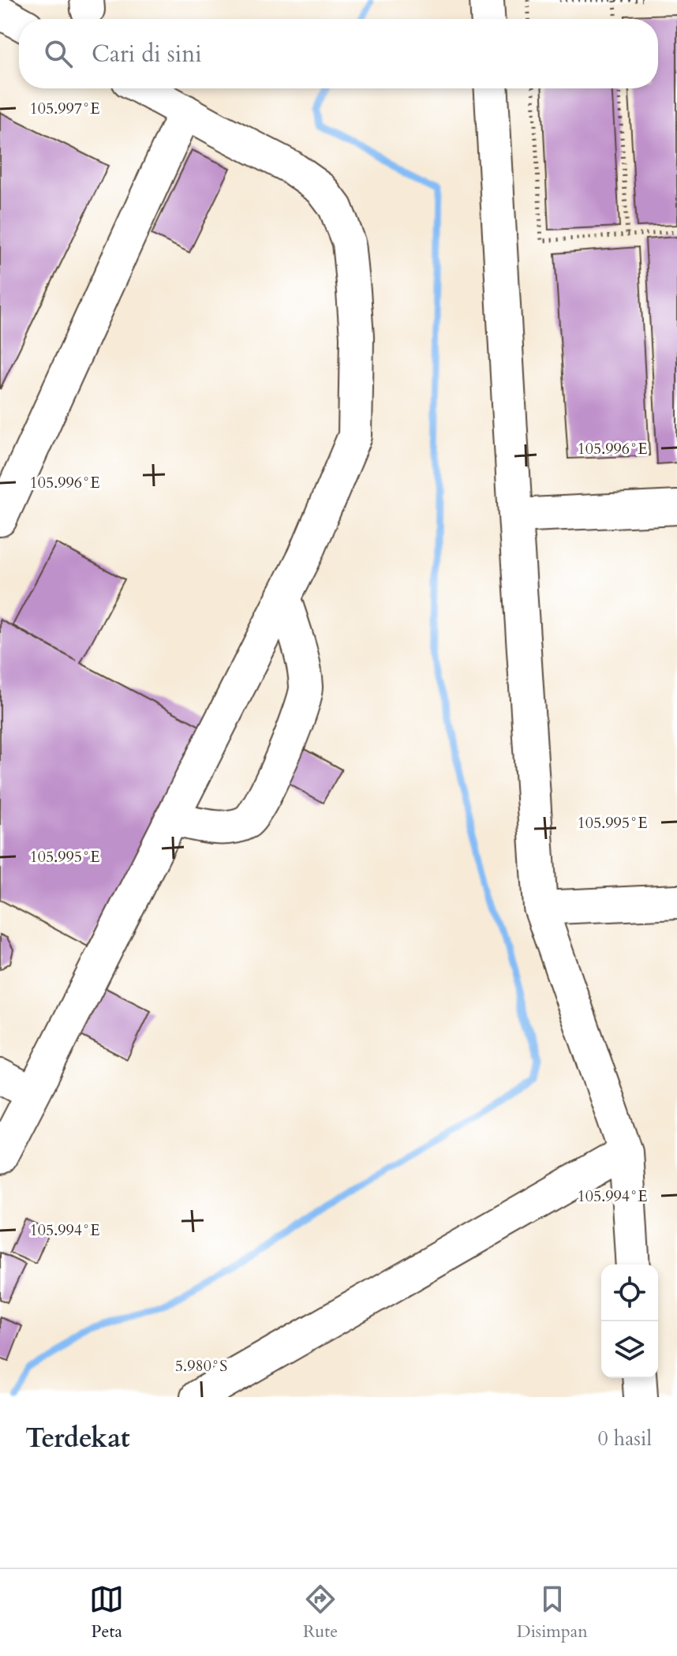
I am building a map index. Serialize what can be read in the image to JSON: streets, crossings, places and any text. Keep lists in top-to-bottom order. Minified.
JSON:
{"page":{"search":"Cari di sini","heading":["Terdekat","0 hasil"],"nav":["Peta","Rute","Disimpan"]},"coordinates":["105.997°E","105.996°E","105.995°E","105.994°E","5.980°S"]}
